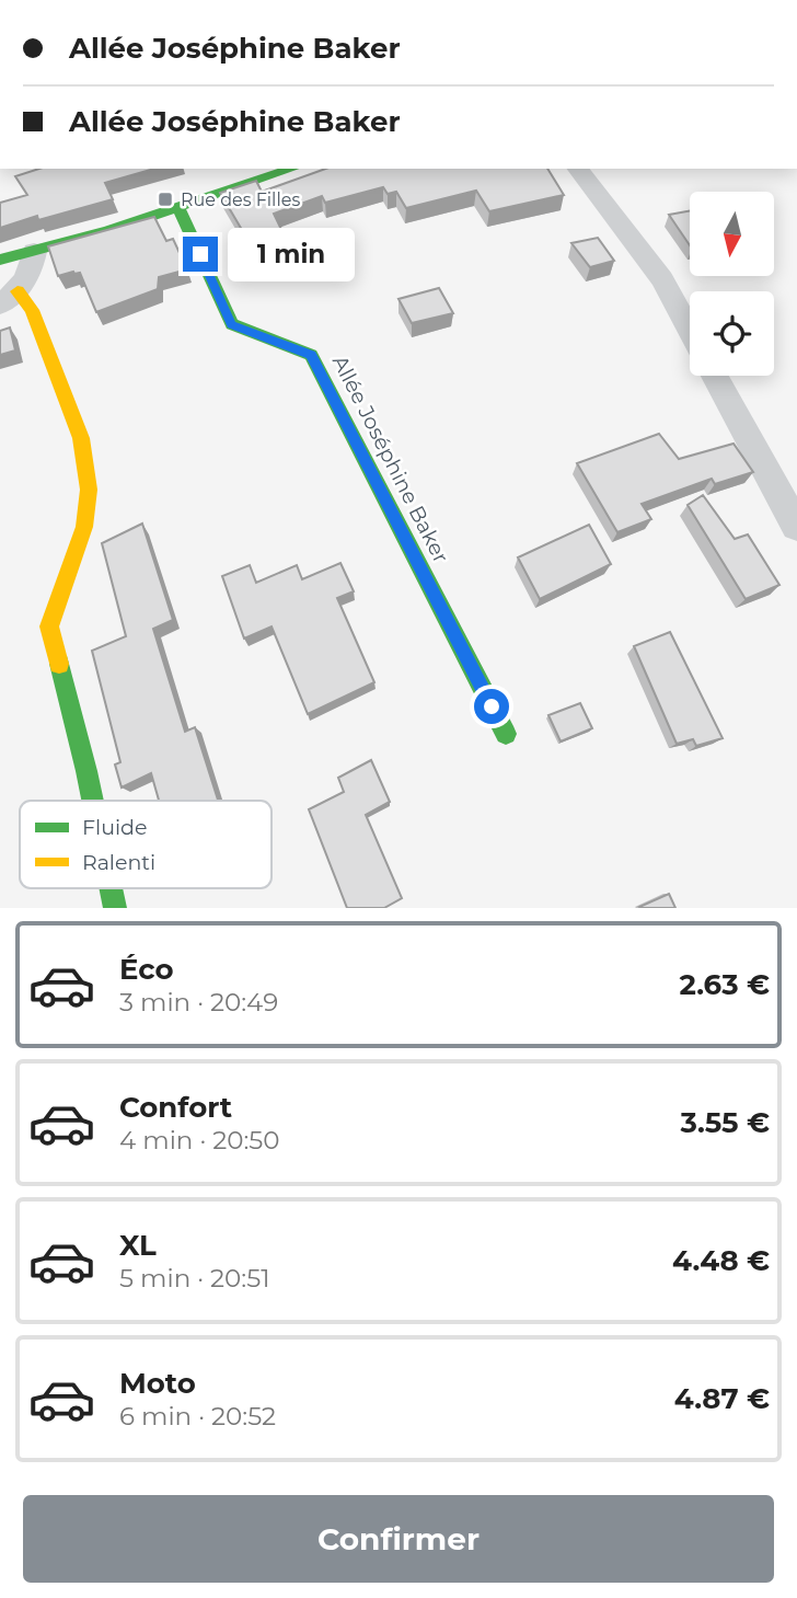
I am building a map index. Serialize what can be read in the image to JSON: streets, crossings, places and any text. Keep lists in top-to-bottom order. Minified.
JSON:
{"streets":{"street":["Allée Joséphine Baker"]},"places":{"transit":["Rue des Filles"]},"legend":["Fluide","Ralenti"],"north":"bottom","page":{"banner":["Allée Joséphine Baker","Allée Joséphine Baker"],"bubble":"1 min","list":[{"name":"Éco","note":"3 min · 20:49","value":"2.63 €"},{"name":"Confort","note":"4 min · 20:50","value":"3.55 €"},{"name":"XL","note":"5 min · 20:51","value":"4.48 €"},{"name":"Moto","note":"6 min · 20:52","value":"4.87 €"}],"buttons":"Confirmer"}}
